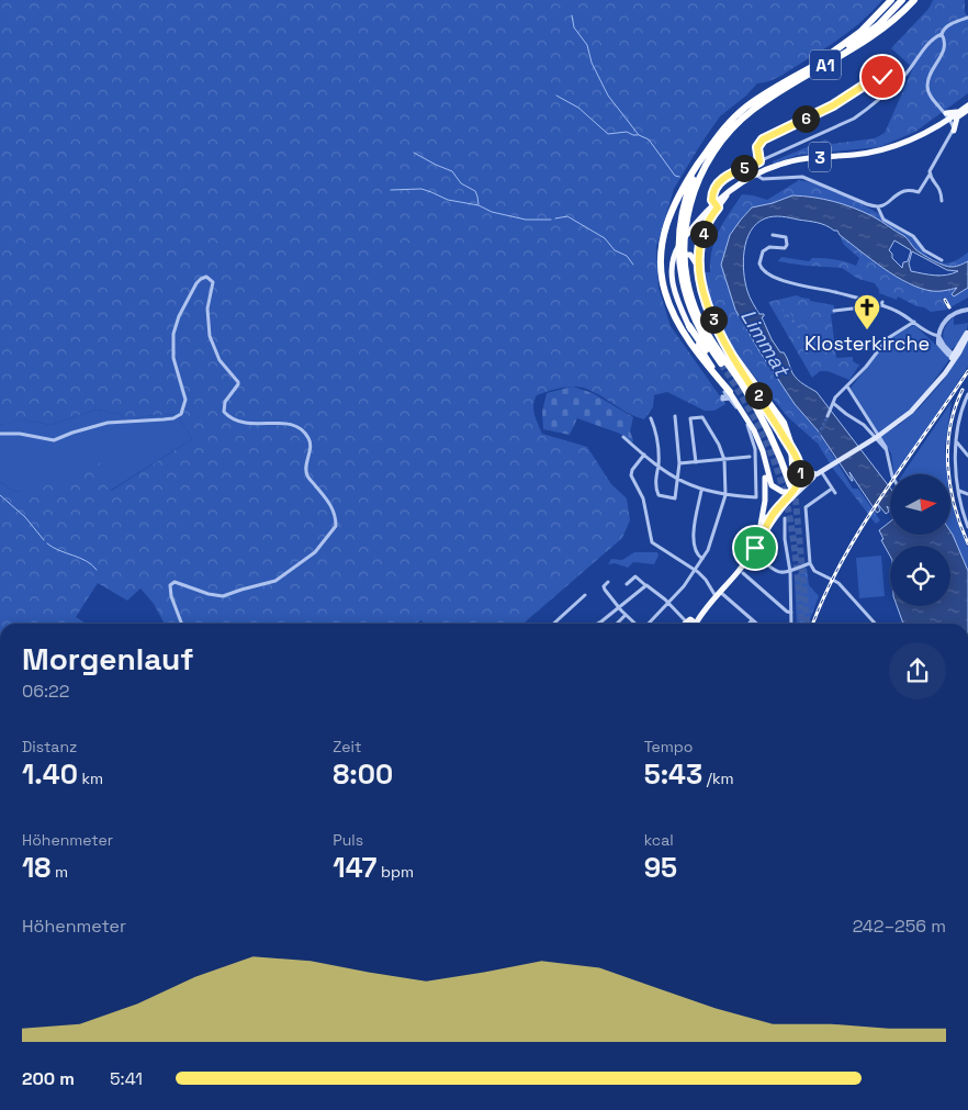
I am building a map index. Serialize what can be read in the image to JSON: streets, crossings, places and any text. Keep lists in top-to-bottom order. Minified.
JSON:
{"streets":{"highway":["A1"],"main road":["3"]},"crossings":[["A1","3"]],"water":["Limmat"],"places":{"church":["Klosterkirche"]},"north":"right","page":{"pins":["6","5","4","3","2","1"],"heading":["Morgenlauf","06:22"],"stats":[["Distanz","1.40 km"],["Zeit","8:00"],["Tempo","5:43 /km"],["Höhenmeter","18 m"],["Puls","147 bpm"],["kcal","95"]],"chart":["Höhenmeter","242–256 m"],"list":[{"name":"200 m","note":"5:41"}]}}
